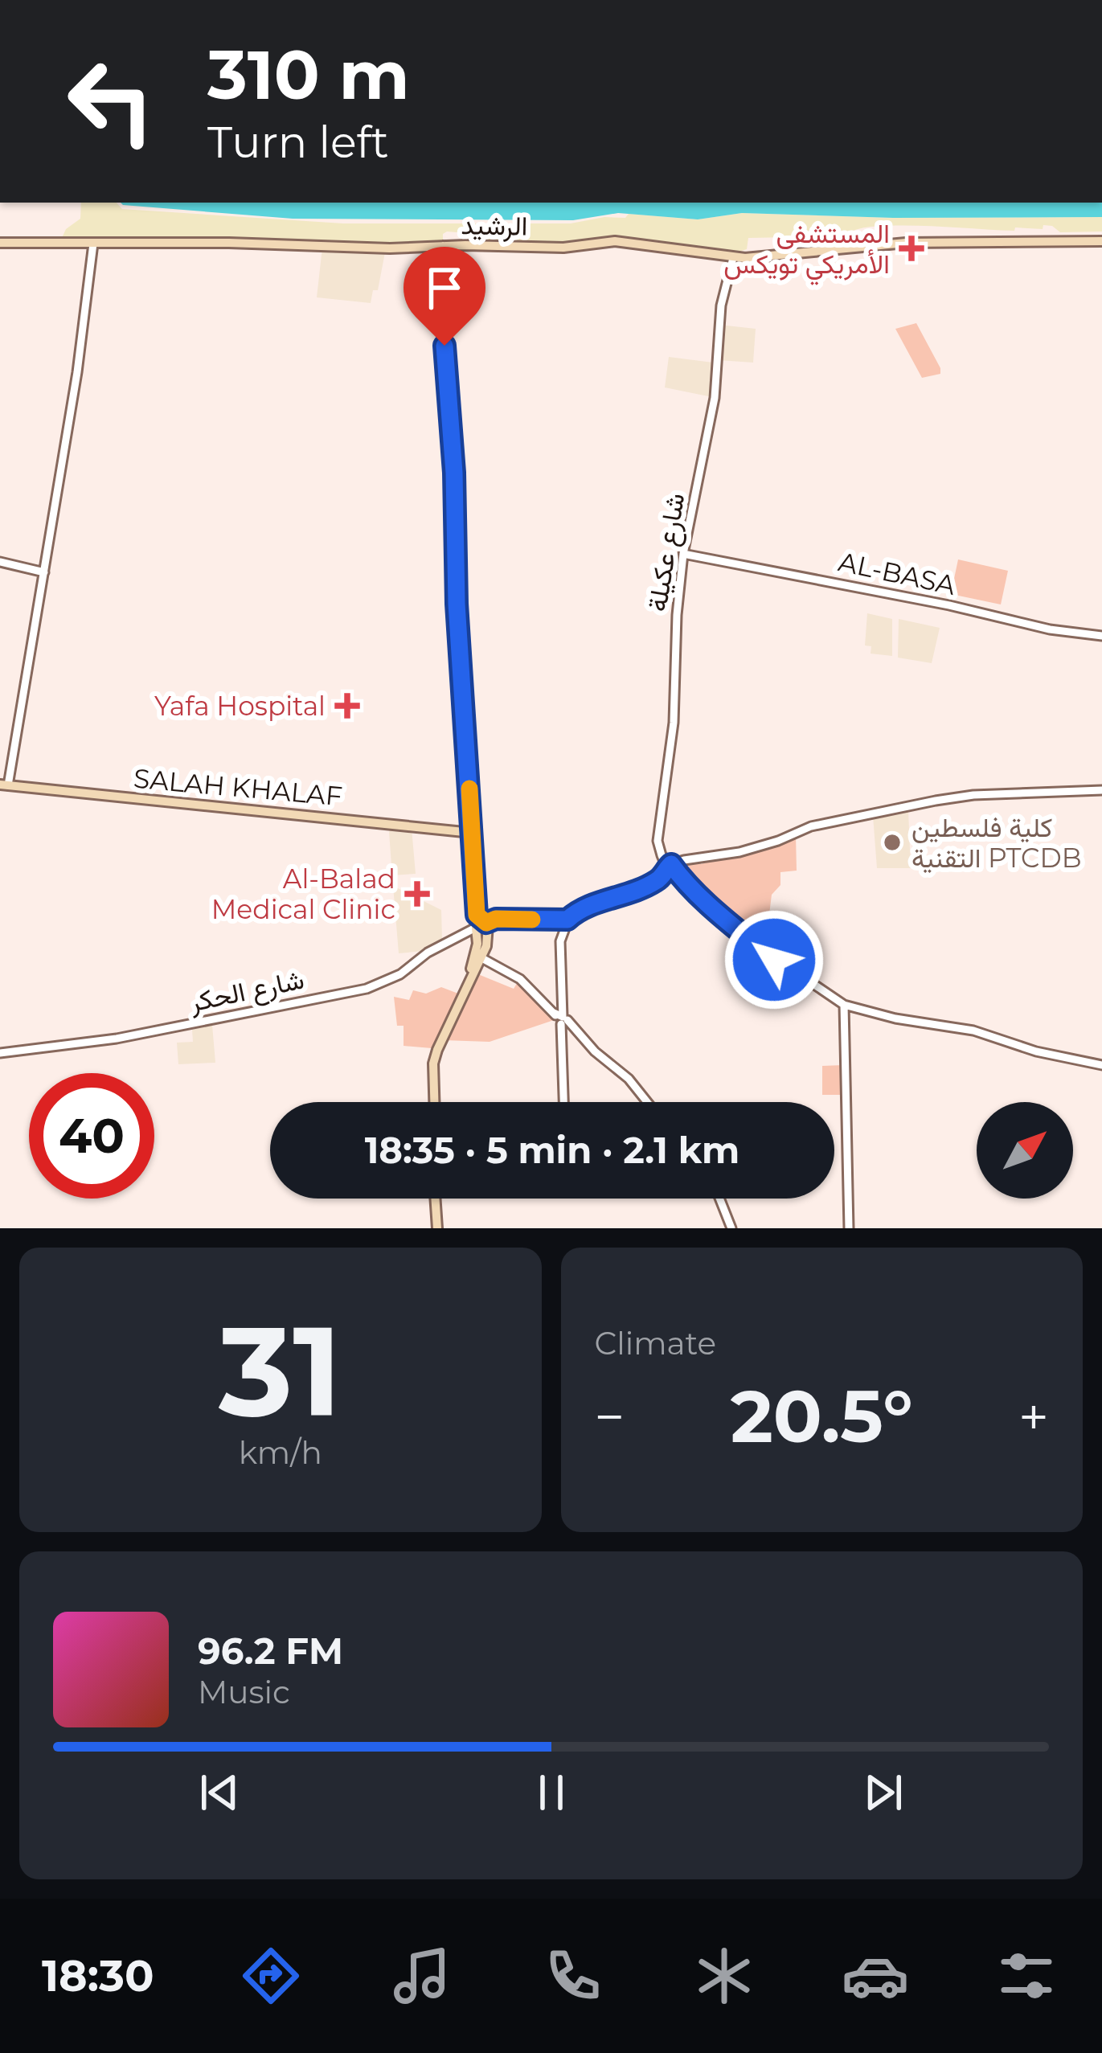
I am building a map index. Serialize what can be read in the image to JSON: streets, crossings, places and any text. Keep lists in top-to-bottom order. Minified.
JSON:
{"streets":{"main road":["الرشيد","SALAH KHALAF"],"street":["شارع عكيلة","AL-BASA","شارع الحكر"]},"crossings":[["الرشيد","شارع عكيلة"],["شارع عكيلة","AL-BASA"]],"places":{"health":["المستشفى الأمريكي تويكس","Yafa Hospital","Al-Balad Medical Clinic"],"other":["كلية فلسطين التقنية PTCDB"]},"north":"top right","page":{"turn":["310 m","Turn left"],"limit":"40","trip":"18:35 · 5 min · 2.1 km","tile":[["31","km/h"],"Climate"],"heat":["−","20.5°","+"],"song":["96.2 FM","Music"],"tabs":"18:30"}}
